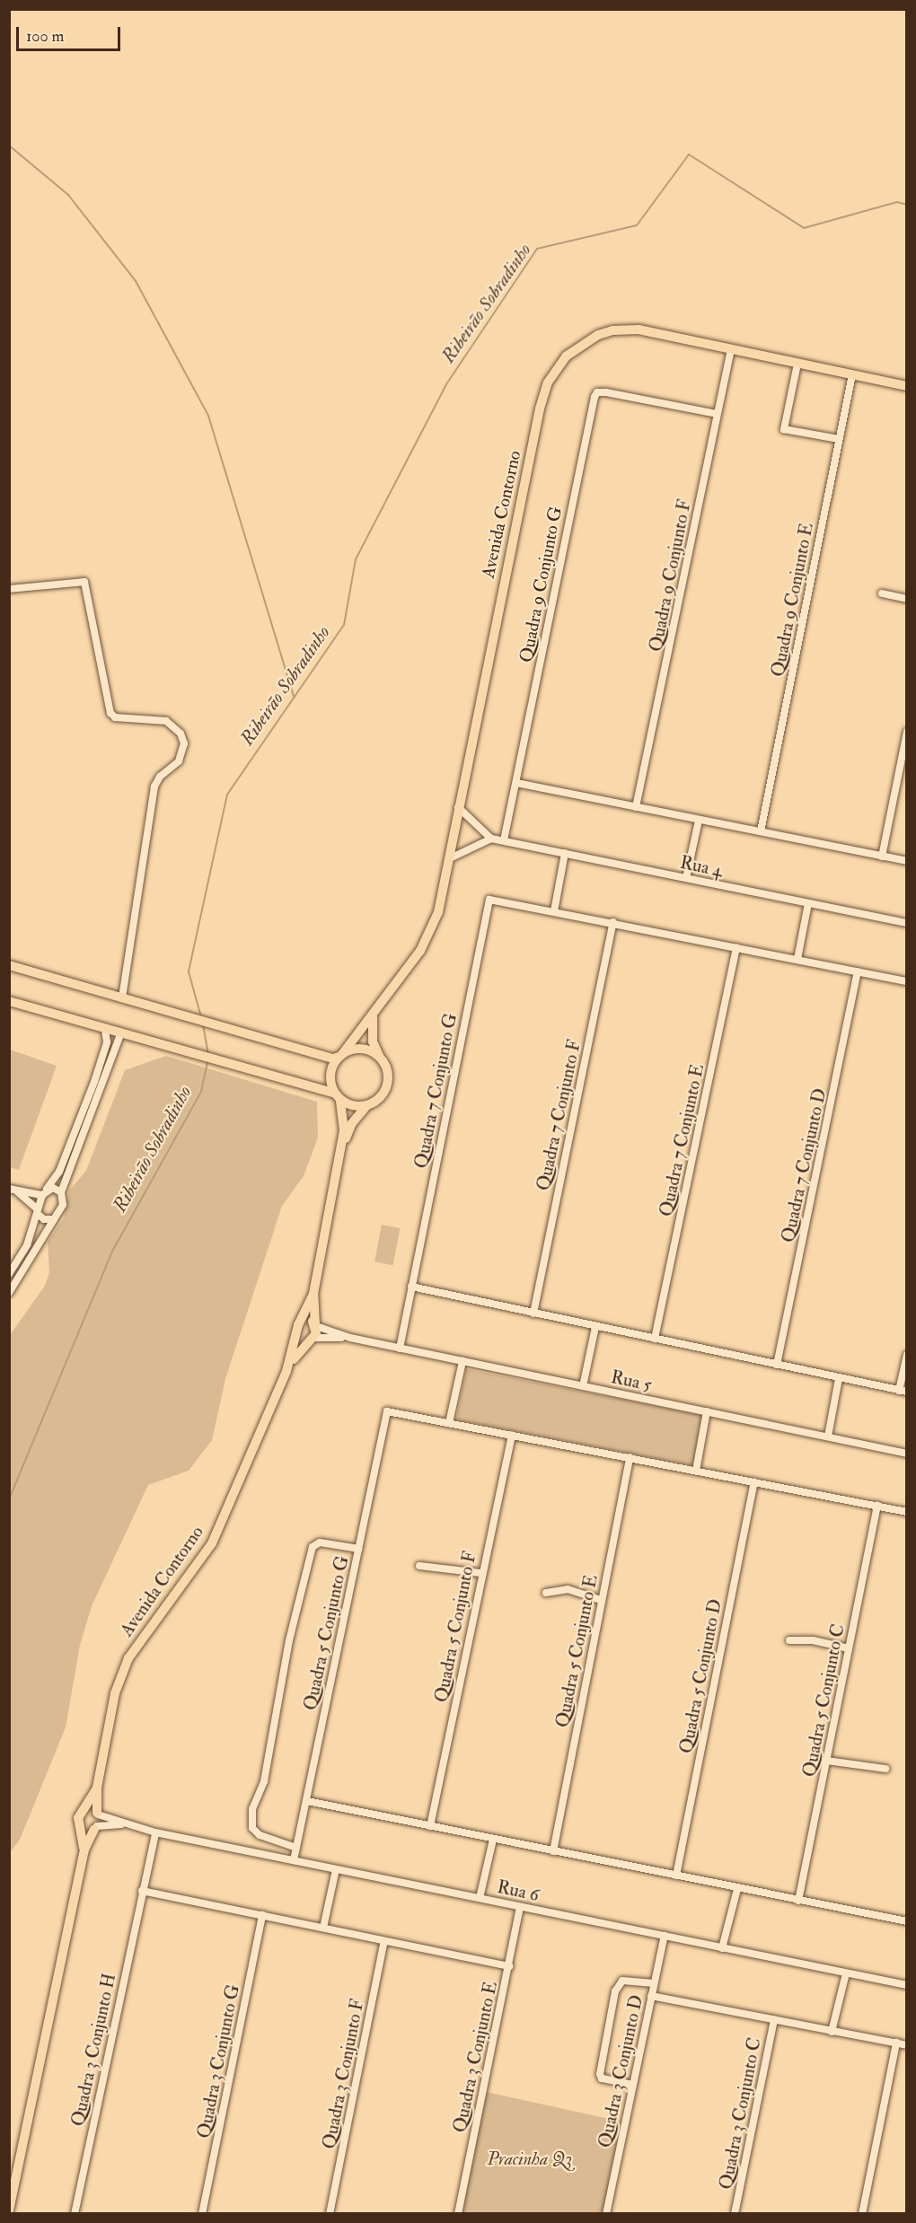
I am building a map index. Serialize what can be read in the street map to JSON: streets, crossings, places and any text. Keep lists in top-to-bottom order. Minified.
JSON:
{"streets":{"main road":["Avenida Contorno"],"street":["Quadra 9 Conjunto F","Quadra 9 Conjunto G","Quadra 9 Conjunto E","Rua 4","Quadra 7 Conjunto G","Quadra 7 Conjunto F","Quadra 7 Conjunto E","Quadra 7 Conjunto D","Rua 5","Quadra 5 Conjunto F","Quadra 5 Conjunto G","Quadra 5 Conjunto E","Quadra 5 Conjunto D","Quadra 5 Conjunto C","Rua 6","Quadra 3 Conjunto H","Quadra 3 Conjunto E","Quadra 3 Conjunto G","Quadra 3 Conjunto D","Quadra 3 Conjunto F","Quadra 3 Conjunto C"]},"crossings":[["Avenida Contorno","Quadra 9 Conjunto F"],["Avenida Contorno","Quadra 9 Conjunto E"],["Avenida Contorno","Rua 5"],["Avenida Contorno","Rua 6"],["Quadra 9 Conjunto F","Quadra 9 Conjunto G"],["Quadra 9 Conjunto G","Rua 4"],["Quadra 7 Conjunto G","Rua 5"],["Quadra 5 Conjunto G","Rua 6"],["Rua 6","Quadra 3 Conjunto H"],["Rua 6","Quadra 3 Conjunto E"],["Rua 6","Quadra 3 Conjunto D"]],"water":["Ribeirão Sobradinho"],"parks":["Pracinha Q3"],"scale_bar":"100 m"}
